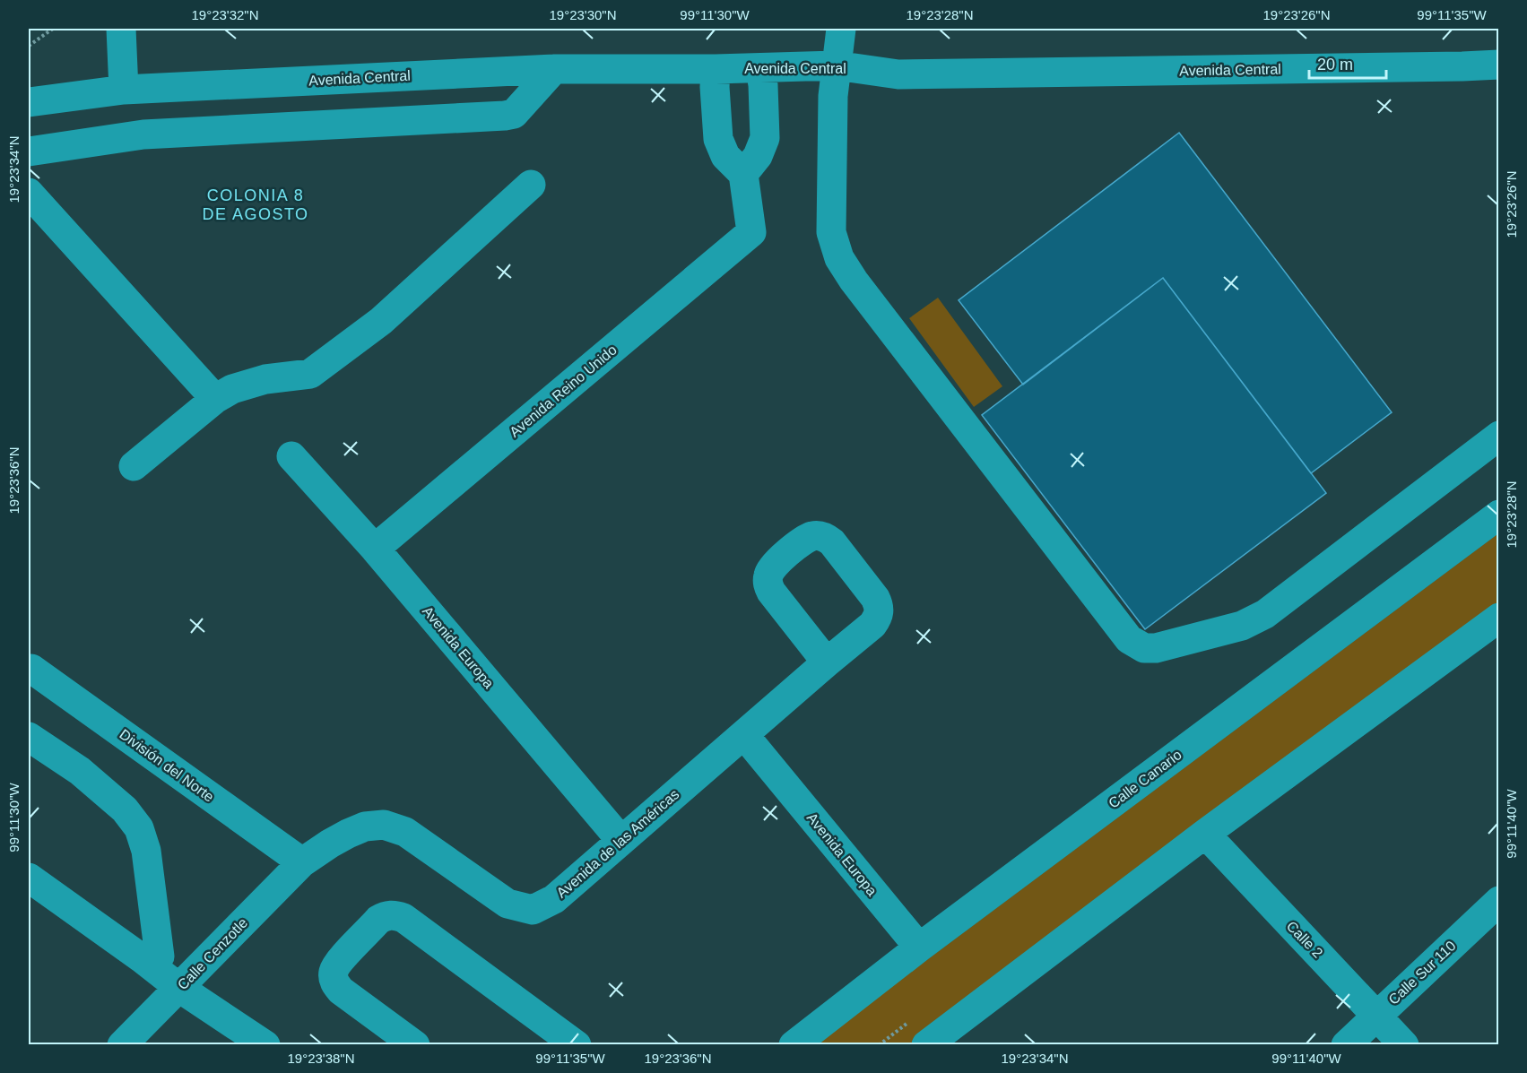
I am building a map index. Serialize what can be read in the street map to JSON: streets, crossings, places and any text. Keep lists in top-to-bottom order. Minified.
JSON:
{"streets":{"street":["Avenida Central","Avenida Reino Unido","Avenida Europa","División del Norte","Calle Canario","Avenida de las Américas","Calle 2","Calle Cenzotle","Calle Sur 110"]},"crossings":[["Avenida Reino Unido","Avenida Europa"],["Avenida Europa","Calle Canario"],["Avenida Europa","Avenida de las Américas"],["División del Norte","Avenida de las Américas"],["División del Norte","Calle Cenzotle"],["Avenida de las Américas","Calle Cenzotle"],["Calle 2","Calle Sur 110"]],"districts":["COLONIA 8 DE AGOSTO"],"scale_bar":"20 m","coordinates":["19°23'32\"N","19°23'30\"N","99°11'30\"W","19°23'28\"N","19°23'26\"N","99°11'35\"W","19°23'34\"N","19°23'36\"N","99°11'40\"W","19°23'38\"N"]}
